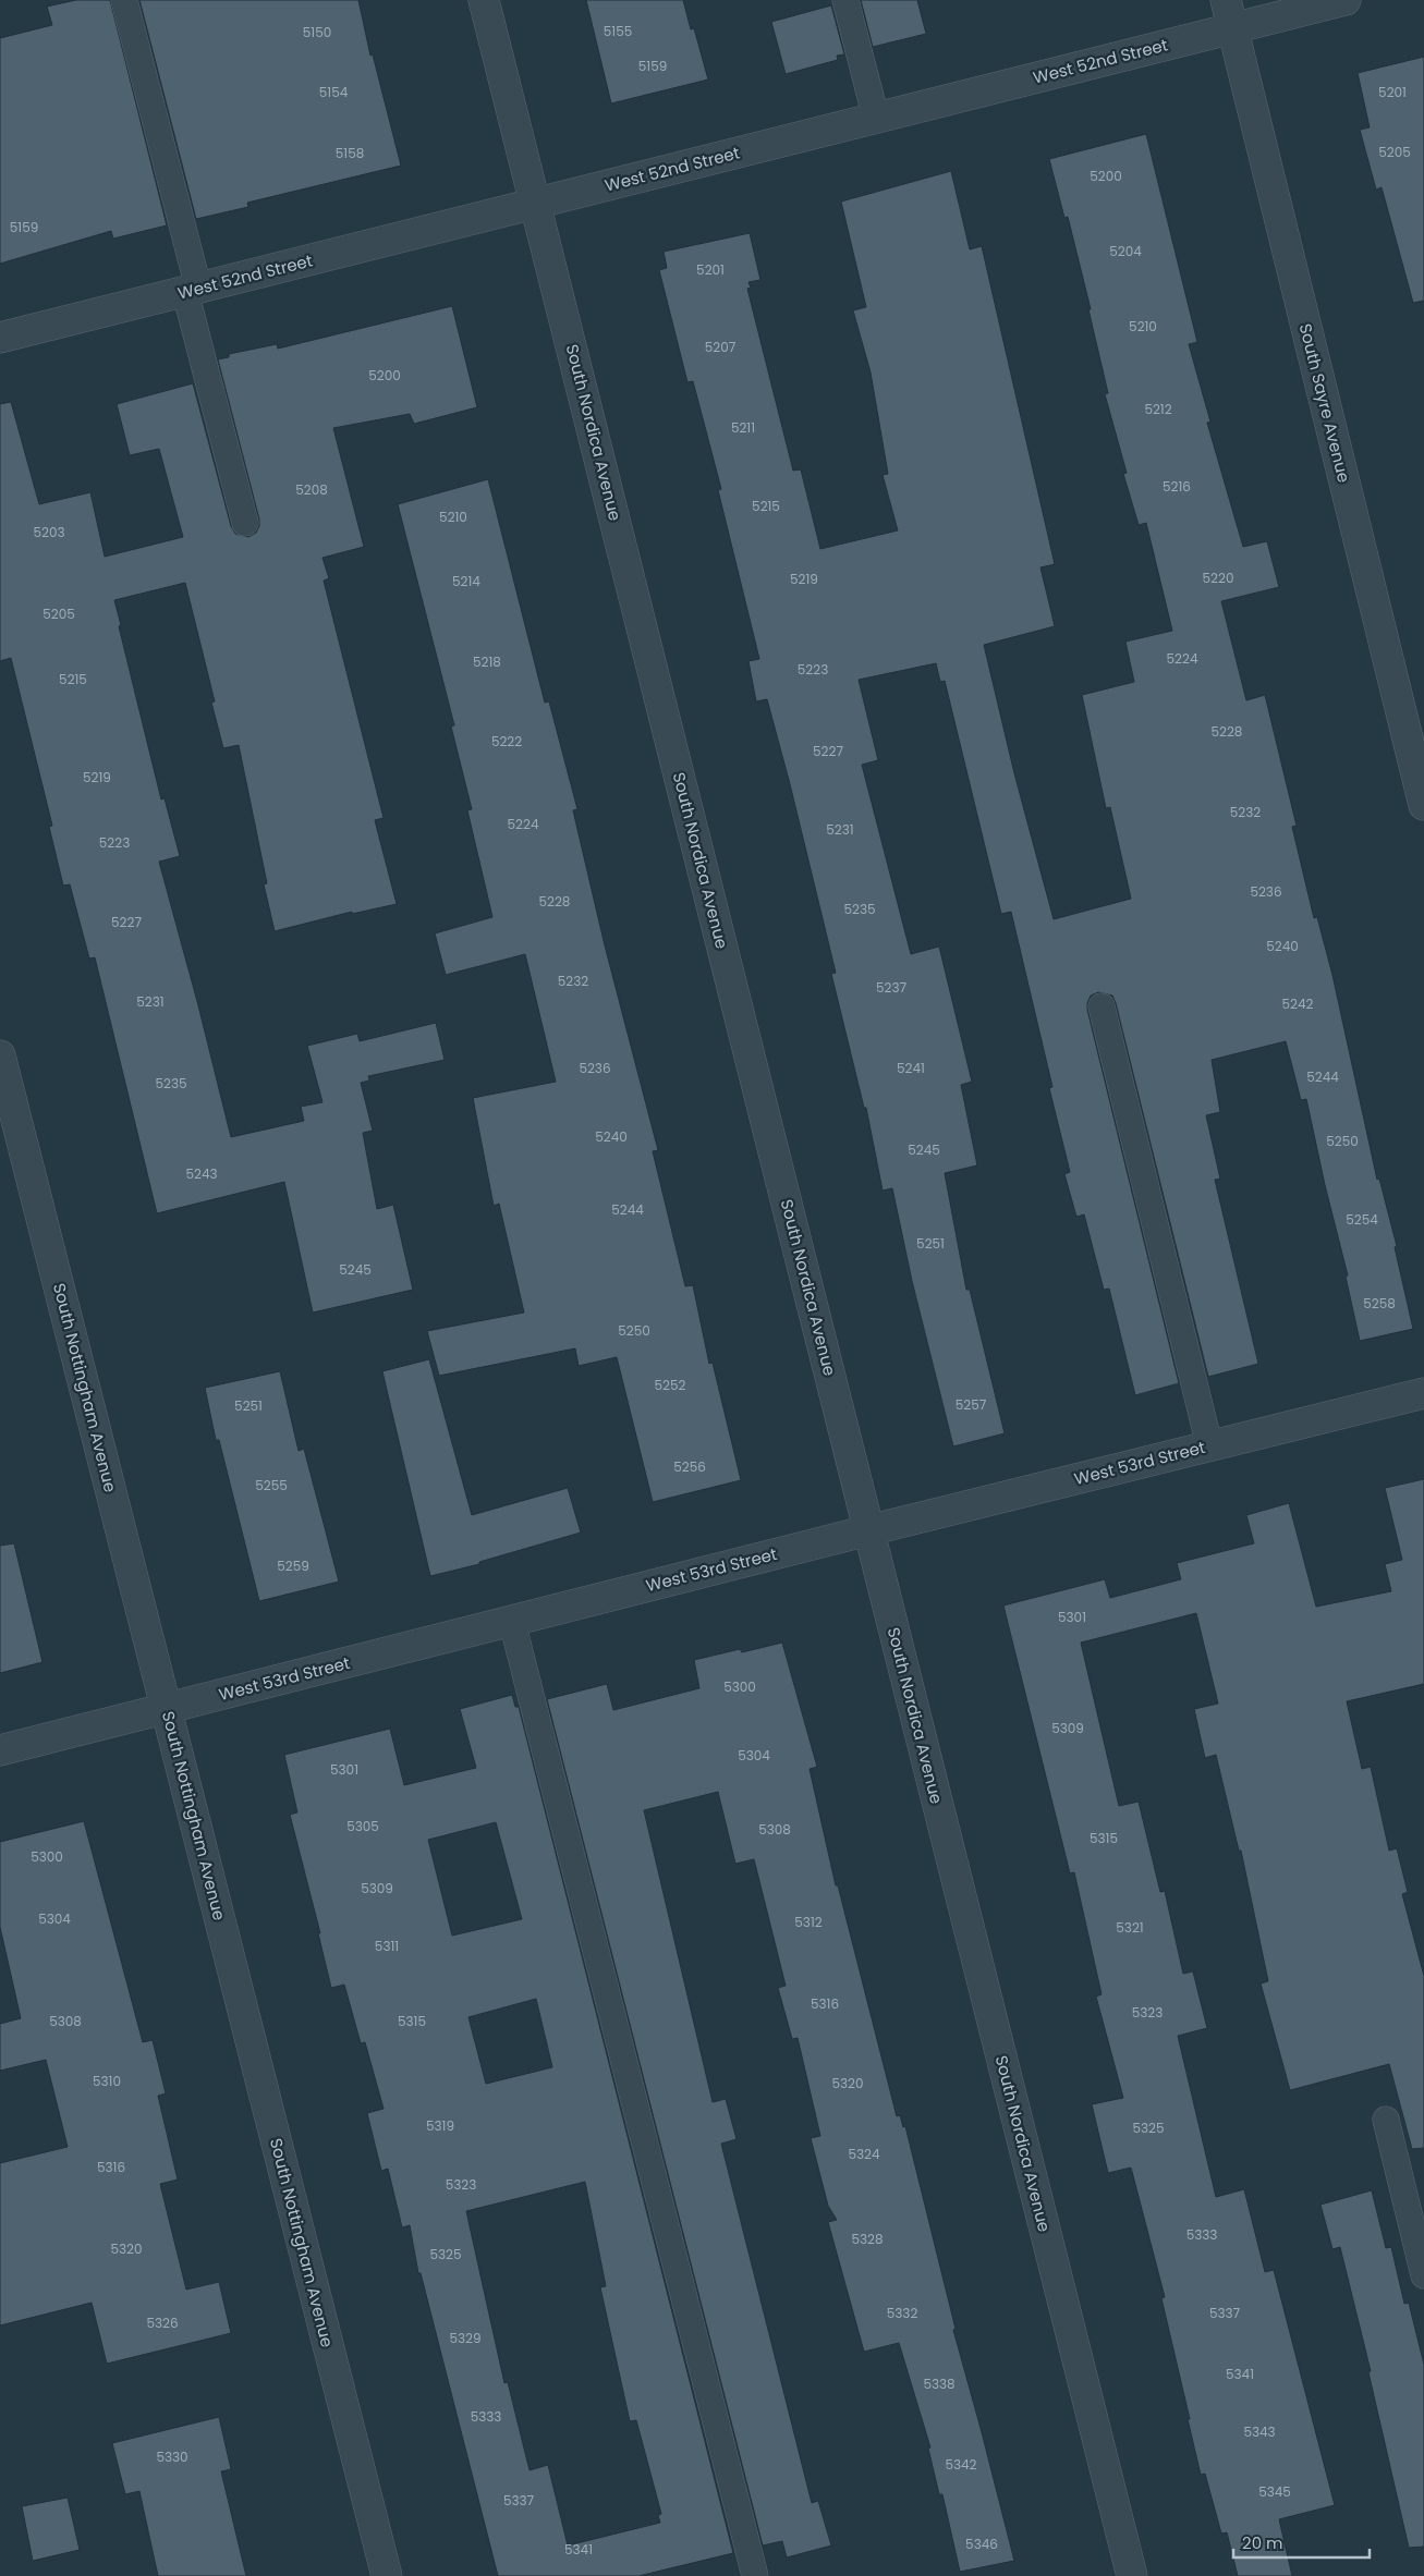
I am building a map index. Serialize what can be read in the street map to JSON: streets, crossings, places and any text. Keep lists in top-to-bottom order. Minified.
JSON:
{"streets":{"street":["West 52nd Street","South Sayre Avenue","South Nordica Avenue","South Nottingham Avenue","West 53rd Street"]},"crossings":[["West 52nd Street","South Sayre Avenue"],["West 52nd Street","South Nordica Avenue"],["South Nordica Avenue","West 53rd Street"],["South Nottingham Avenue","West 53rd Street"]],"house_numbers":["5155","5150","5159","5154","5201","5205","5158","5200","5159","5204","5201","5210","5207","5200","5212","5211","5216","5208","5215","5210","5203","5220","5219","5214","5205","5224","5218","5223","5215","5228","5222","5227","5219","5232","5224","5231","5223","5236","5228","5235","5227","5240","5232","5237","5231","5242","5236","5241","5244","5235","5240","5250","5245","5243","5244","5254","5251","5245","5258","5250","5252","5257","5251","5256","5255","5259","5301","5300","5309","5304","5301","5305","5308","5315","5300","5309","5304","5312","5321","5311","5316","5323","5308","5315","5310","5320","5319","5325","5324","5316","5323","5333","5328","5320","5325","5332","5337","5326","5329","5341","5338","5333","5343","5330","5342","5345","5337","5346","5341"],"scale_bar":"20 m"}
